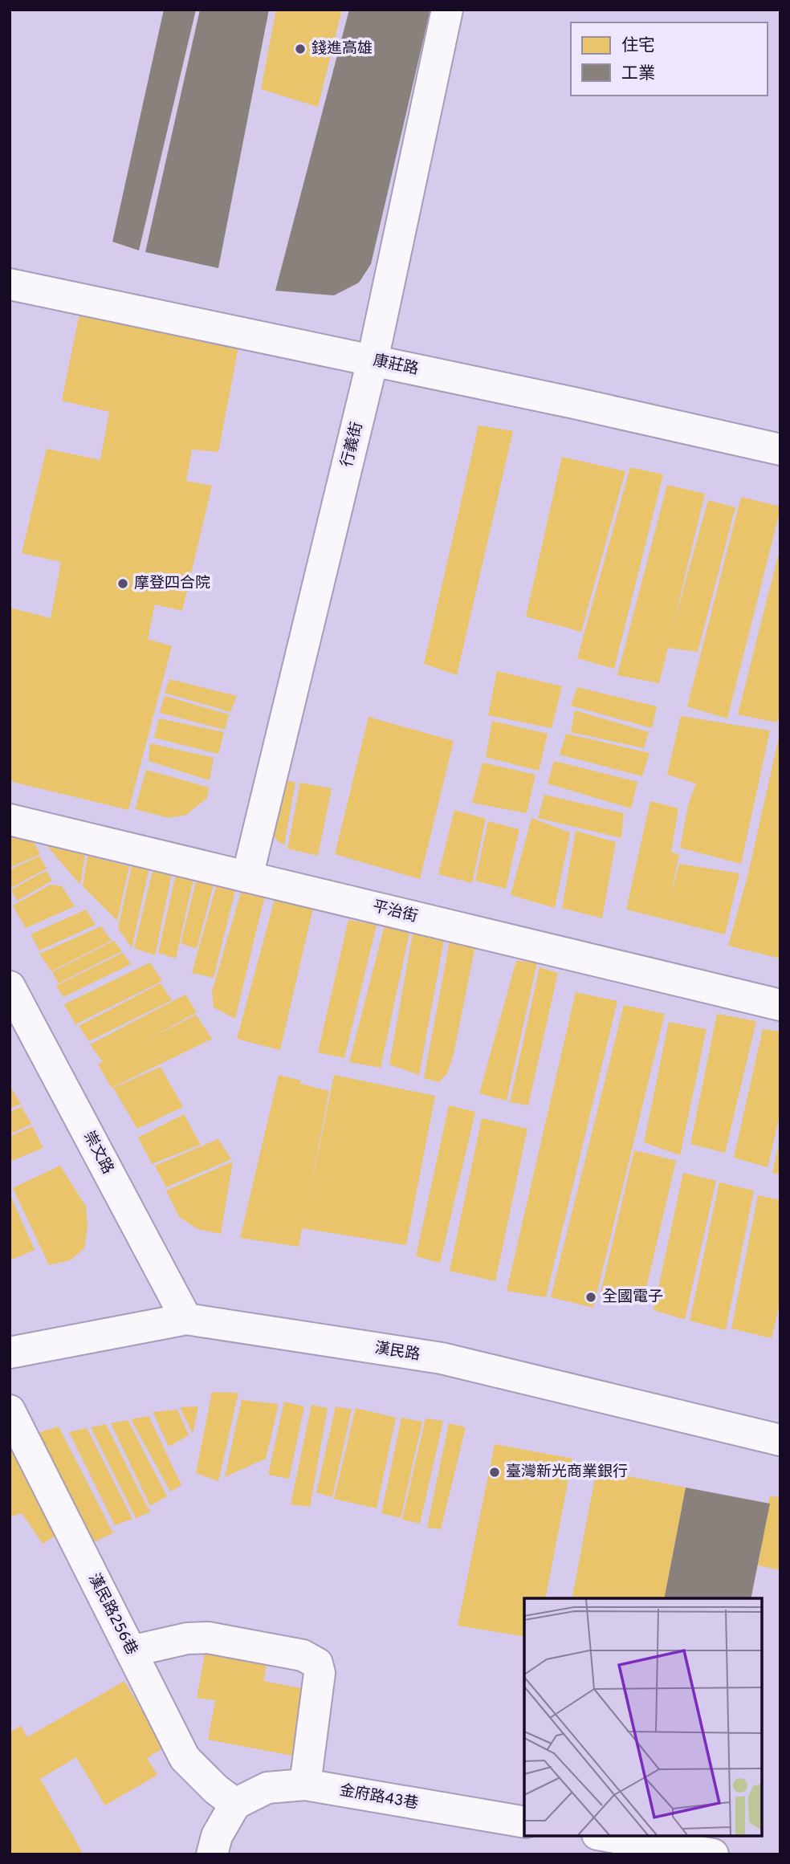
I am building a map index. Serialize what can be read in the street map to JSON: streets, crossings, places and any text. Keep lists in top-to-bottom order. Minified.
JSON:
{"streets":{"street":["康莊路","行義街","平治街","崇文路","漢民路","漢民路256巷","金府路43巷"]},"crossings":[["康莊路","行義街"],["行義街","平治街"],["崇文路","漢民路"],["漢民路256巷","金府路43巷"]],"places":["錢進高雄","摩登四合院","全國電子","臺灣新光商業銀行"],"legend":["住宅","工業"]}
